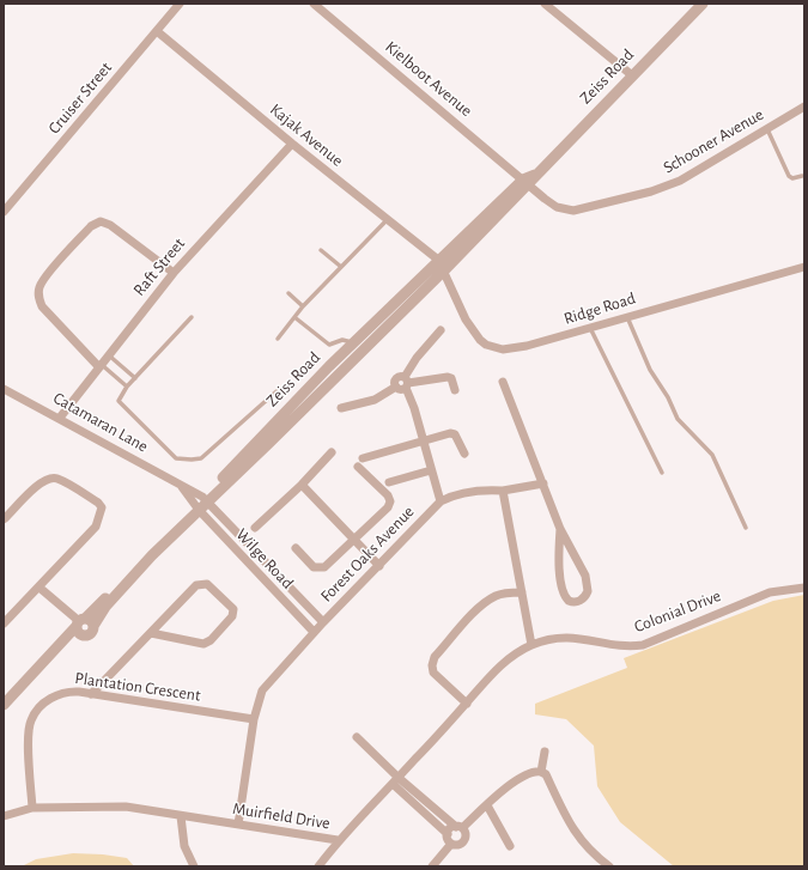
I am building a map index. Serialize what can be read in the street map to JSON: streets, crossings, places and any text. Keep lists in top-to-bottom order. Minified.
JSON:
{"streets":{"street":["Zeiss Road","Kielboot Avenue","Cruiser Street","Kajak Avenue","Schooner Avenue","Raft Street","Ridge Road","Catamaran Lane","Forest Oaks Avenue","Wilge Road","Colonial Drive","Plantation Crescent","Muirfield Drive"]},"crossings":[["Zeiss Road","Kielboot Avenue"],["Zeiss Road","Kajak Avenue"],["Zeiss Road","Schooner Avenue"],["Zeiss Road","Ridge Road"],["Zeiss Road","Catamaran Lane"],["Zeiss Road","Wilge Road"],["Kielboot Avenue","Schooner Avenue"],["Cruiser Street","Kajak Avenue"],["Kajak Avenue","Raft Street"],["Kajak Avenue","Ridge Road"],["Raft Street","Catamaran Lane"],["Catamaran Lane","Wilge Road"],["Forest Oaks Avenue","Wilge Road"],["Forest Oaks Avenue","Plantation Crescent"],["Forest Oaks Avenue","Muirfield Drive"],["Colonial Drive","Muirfield Drive"],["Plantation Crescent","Muirfield Drive"]]}
